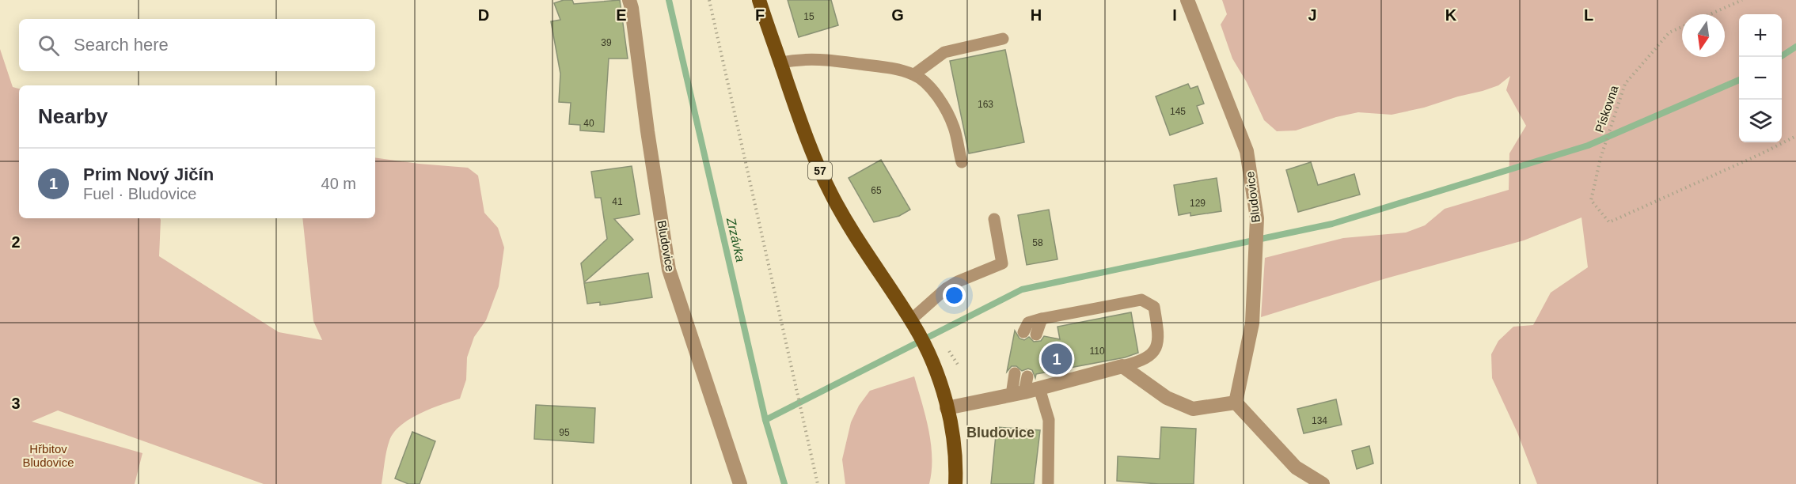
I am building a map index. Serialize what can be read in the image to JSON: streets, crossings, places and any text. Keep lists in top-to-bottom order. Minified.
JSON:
{"streets":{"main road":["57"],"street":["Bludovice"],"path":["Pískovna"]},"districts":["Bludovice"],"water":["Zrzávka"],"parks":["Hřbitov Bludovice"],"house_numbers":["15","39","163","145","40","65","41","129","58","110","134","95"],"north":"bottom","page":{"map_buttons":["+","−"],"search":"Search here","heading":"Nearby","list":[{"mark":"1","name":"Prim Nový Jičín","note":"Fuel · Bludovice","value":"40 m"}],"pins":"1"},"grid":{"columns":["D","E","F","G","H","I","J","K","L"],"rows":["2","3"]}}
